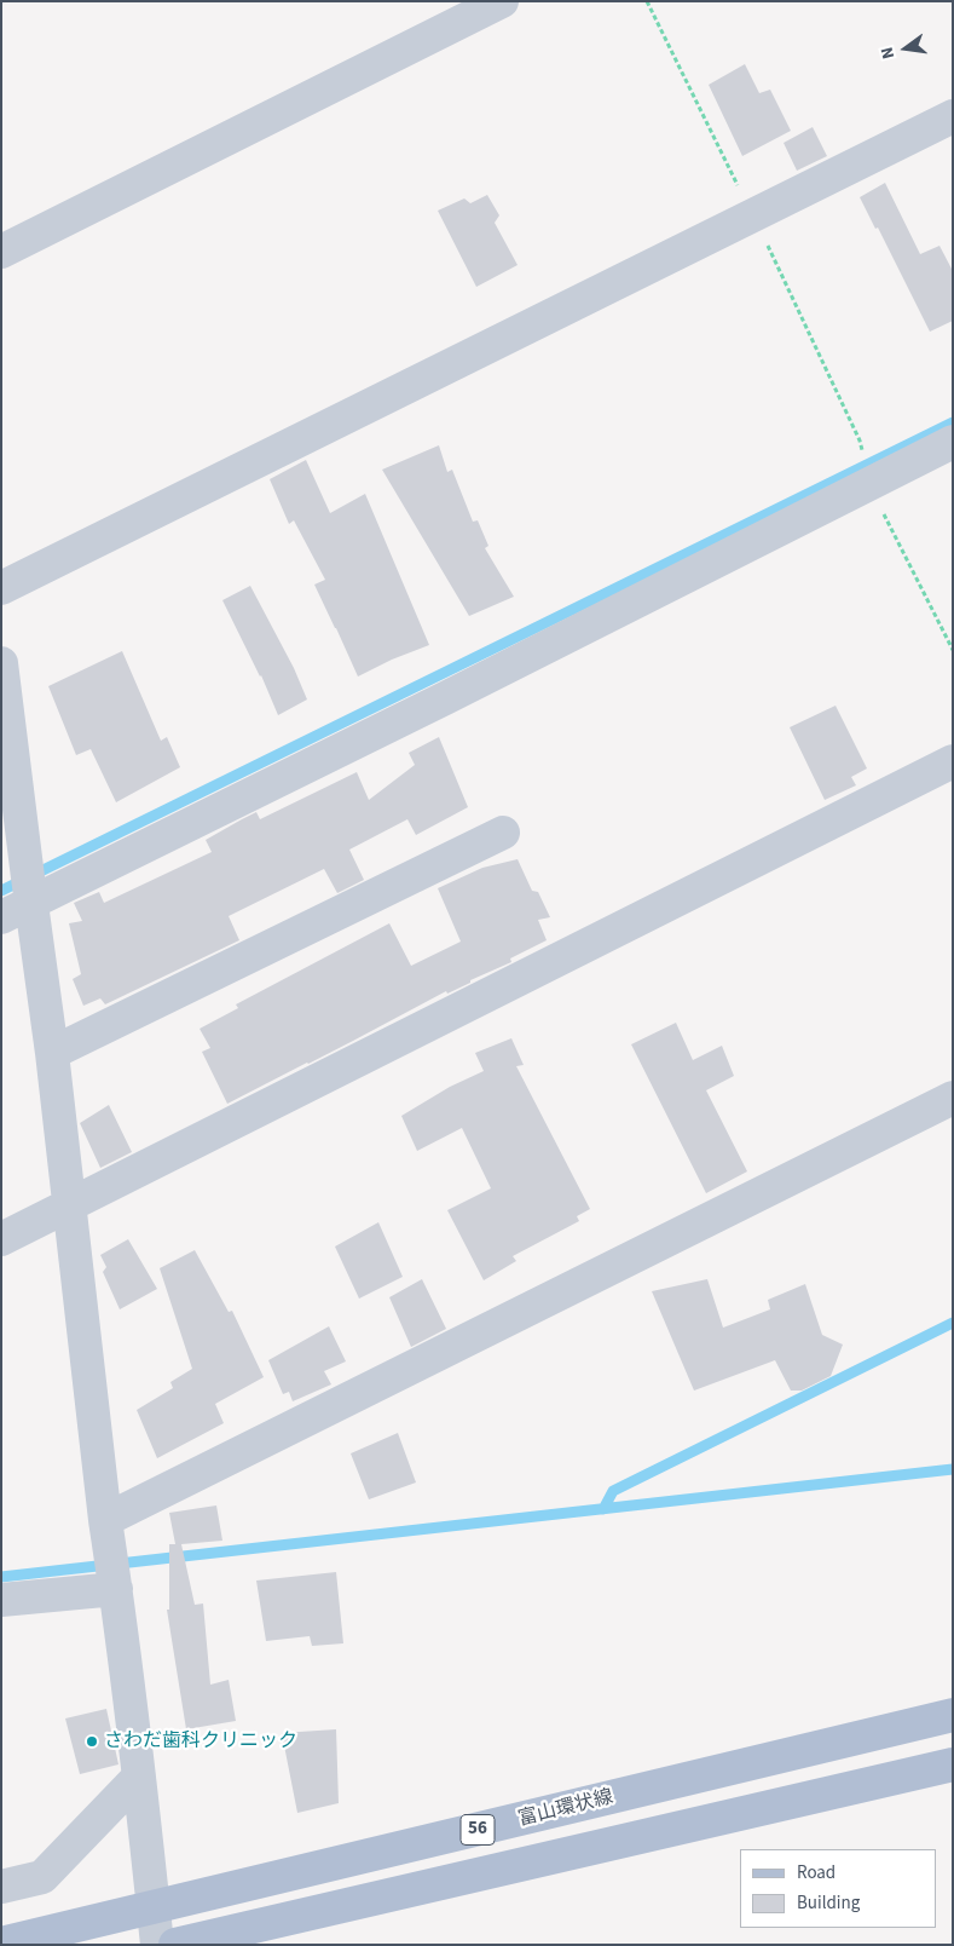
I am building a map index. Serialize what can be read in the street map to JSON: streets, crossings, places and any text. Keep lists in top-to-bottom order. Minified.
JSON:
{"streets":{"main road":["富山環状線","56"]},"places":["さわだ歯科クリニック"],"legend":["Road","Building"],"north":"left"}
